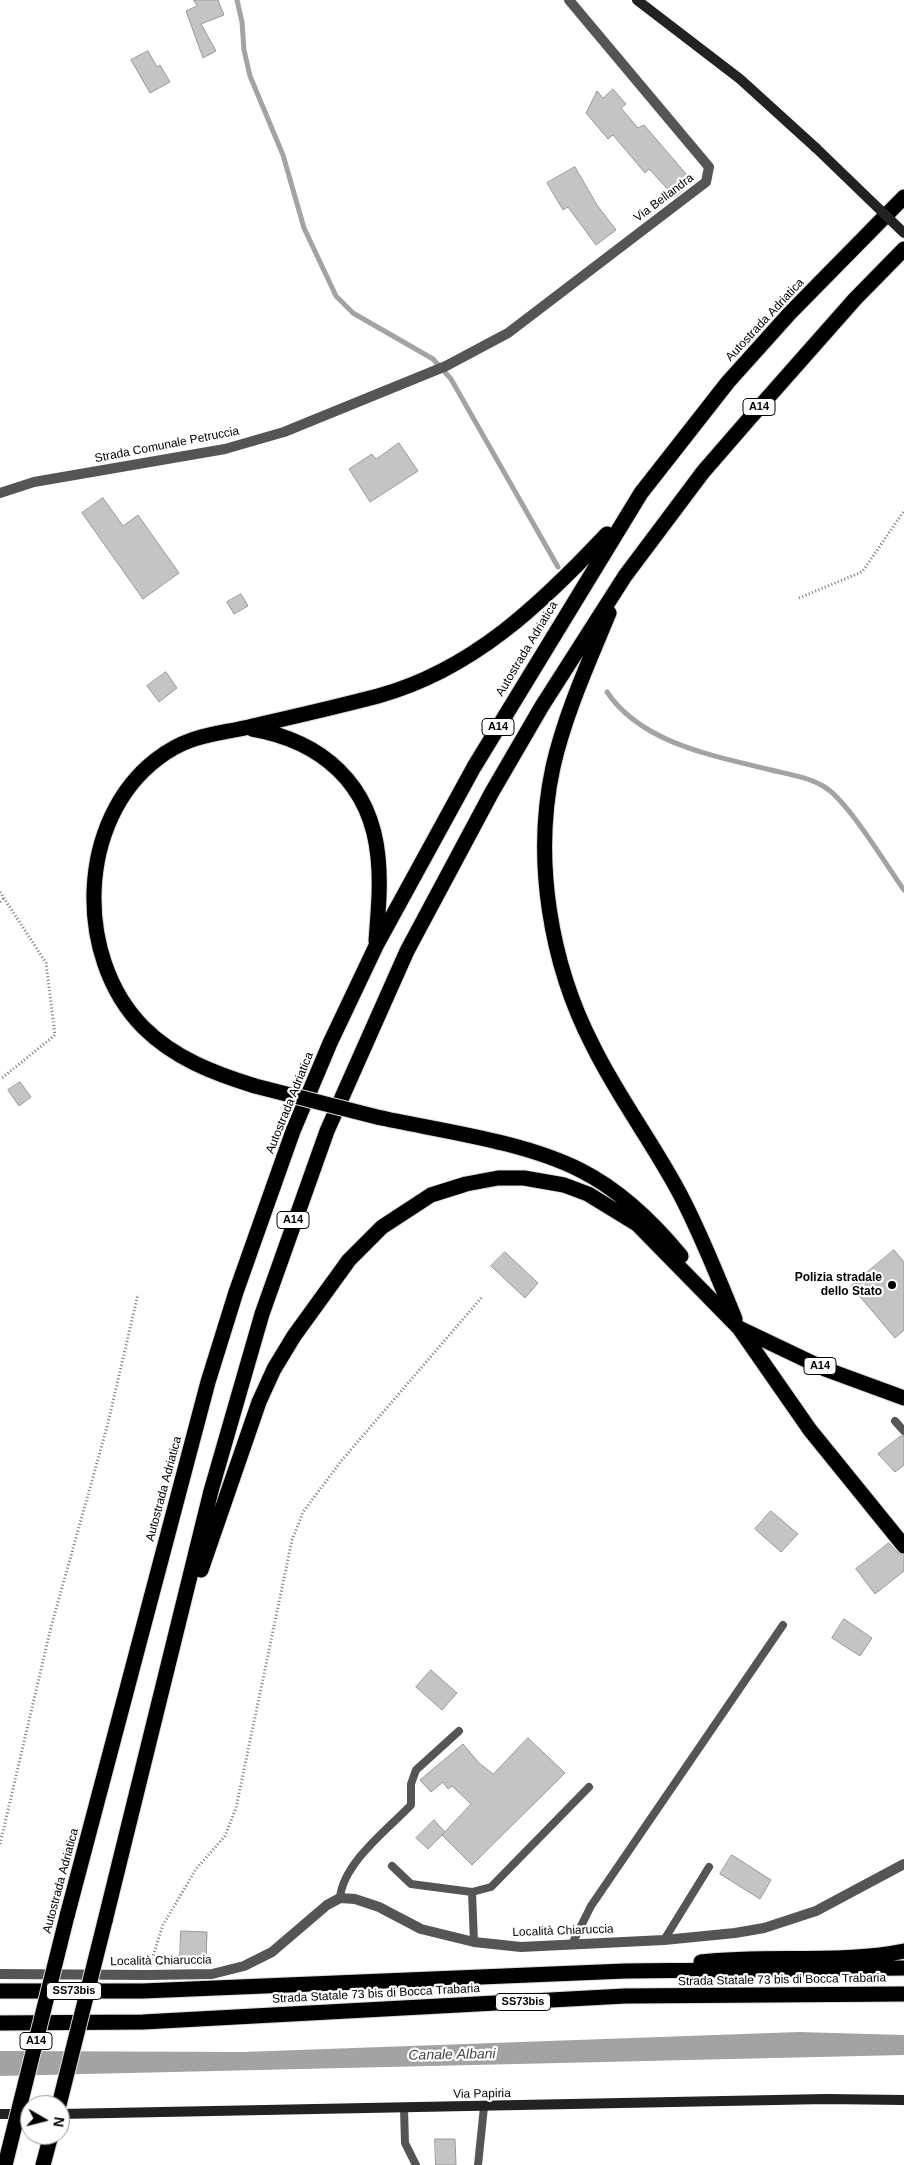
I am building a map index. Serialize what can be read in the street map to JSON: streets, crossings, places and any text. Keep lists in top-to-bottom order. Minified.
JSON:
{"streets":{"highway":["Autostrada Adriatica","A14","Strada Statale 73 bis di Bocca Trabaria","SS73bis"],"street":["Via Bellandra","Strada Comunale Petruccia","Località Chiaruccia","Via Papiria"]},"crossings":[["Via Bellandra","Strada Comunale Petruccia"],["Autostrada Adriatica","A14"]],"water":["Canale Albani"],"places":["Polizia stradale dello Stato"],"north":"right"}
